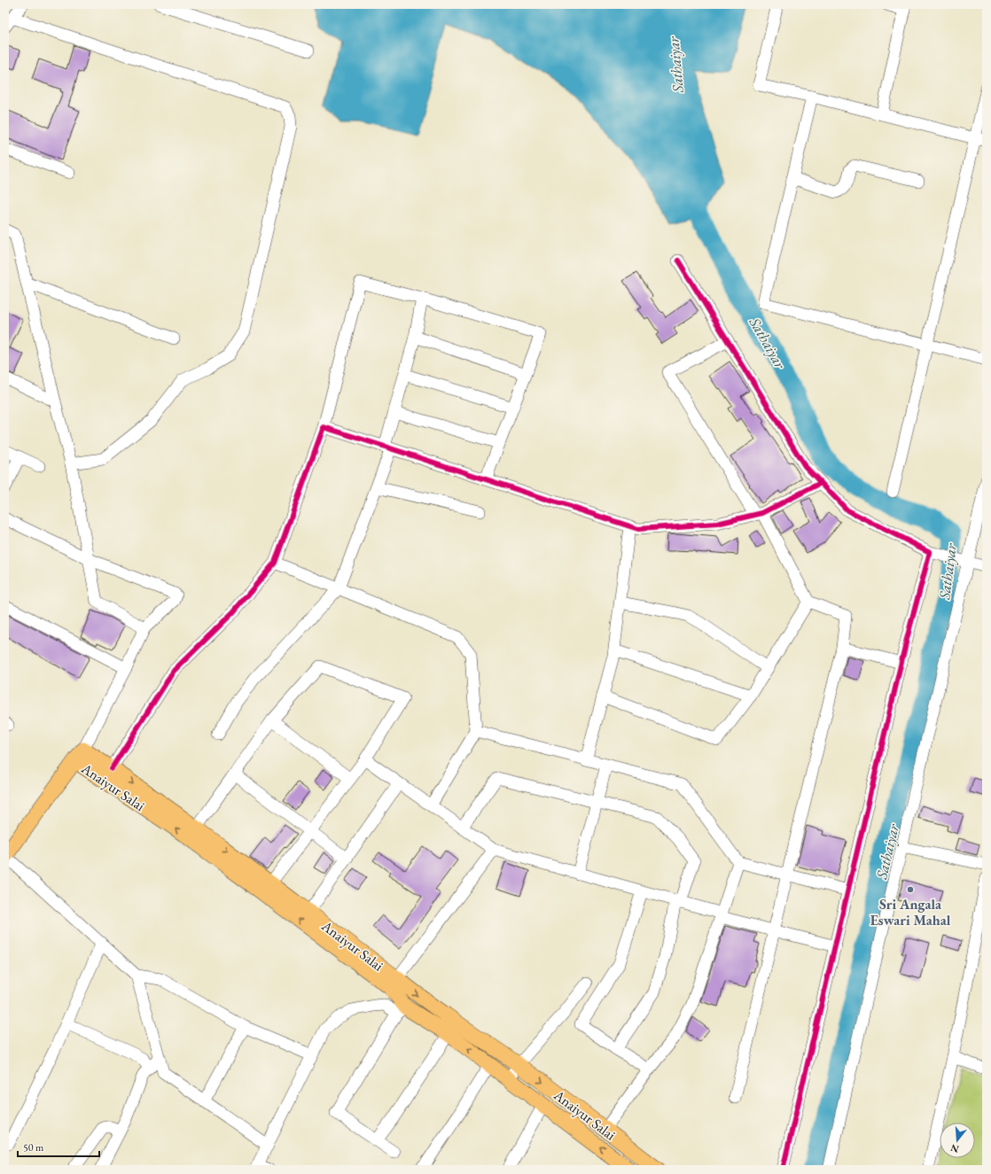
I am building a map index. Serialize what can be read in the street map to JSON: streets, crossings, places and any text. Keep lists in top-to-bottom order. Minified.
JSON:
{"streets":{"main road":["Anaiyur Salai"]},"water":["Sathaiyar"],"places":["Sri Angala Eswari Mahal"],"scale_bar":"50 m","north":"bottom"}
